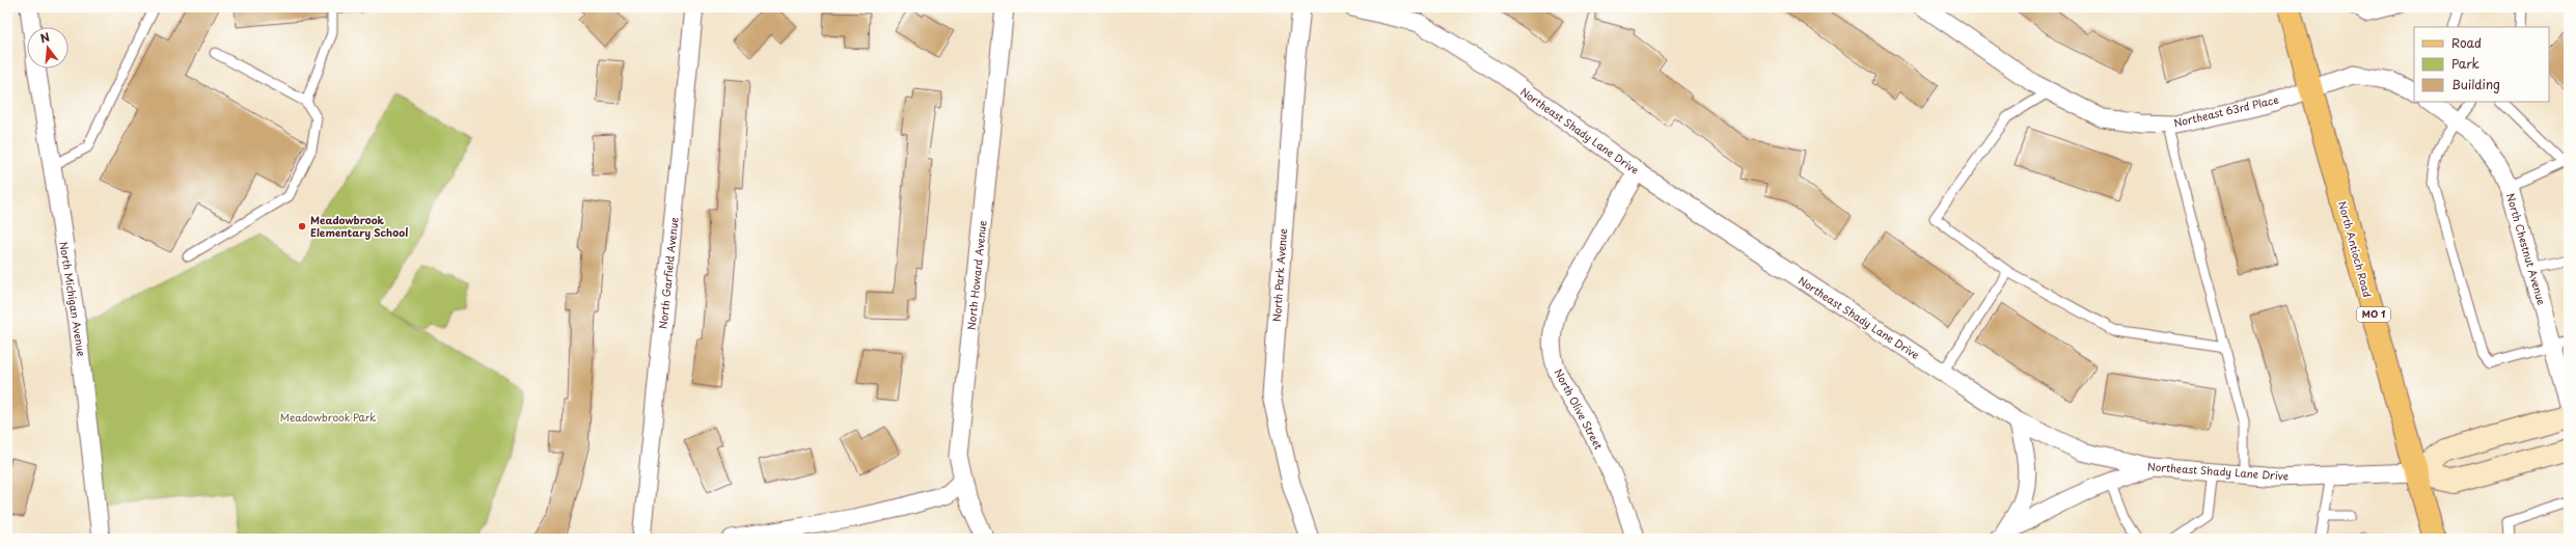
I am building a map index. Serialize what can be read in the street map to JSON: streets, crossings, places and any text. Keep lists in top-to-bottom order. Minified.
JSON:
{"streets":{"main road":["North Antioch Road","MO 1"],"street":["Northeast 63rd Place","Northeast Shady Lane Drive","North Chestnut Avenue","North Garfield Avenue","North Howard Avenue","North Park Avenue","North Michigan Avenue","North Olive Street"]},"crossings":[["Northeast 63rd Place","North Antioch Road"],["Northeast Shady Lane Drive","North Antioch Road"],["Northeast Shady Lane Drive","North Olive Street"]],"parks":["Meadowbrook Park"],"places":["Meadowbrook Elementary School"],"legend":["Road","Park","Building"],"north":"top"}
